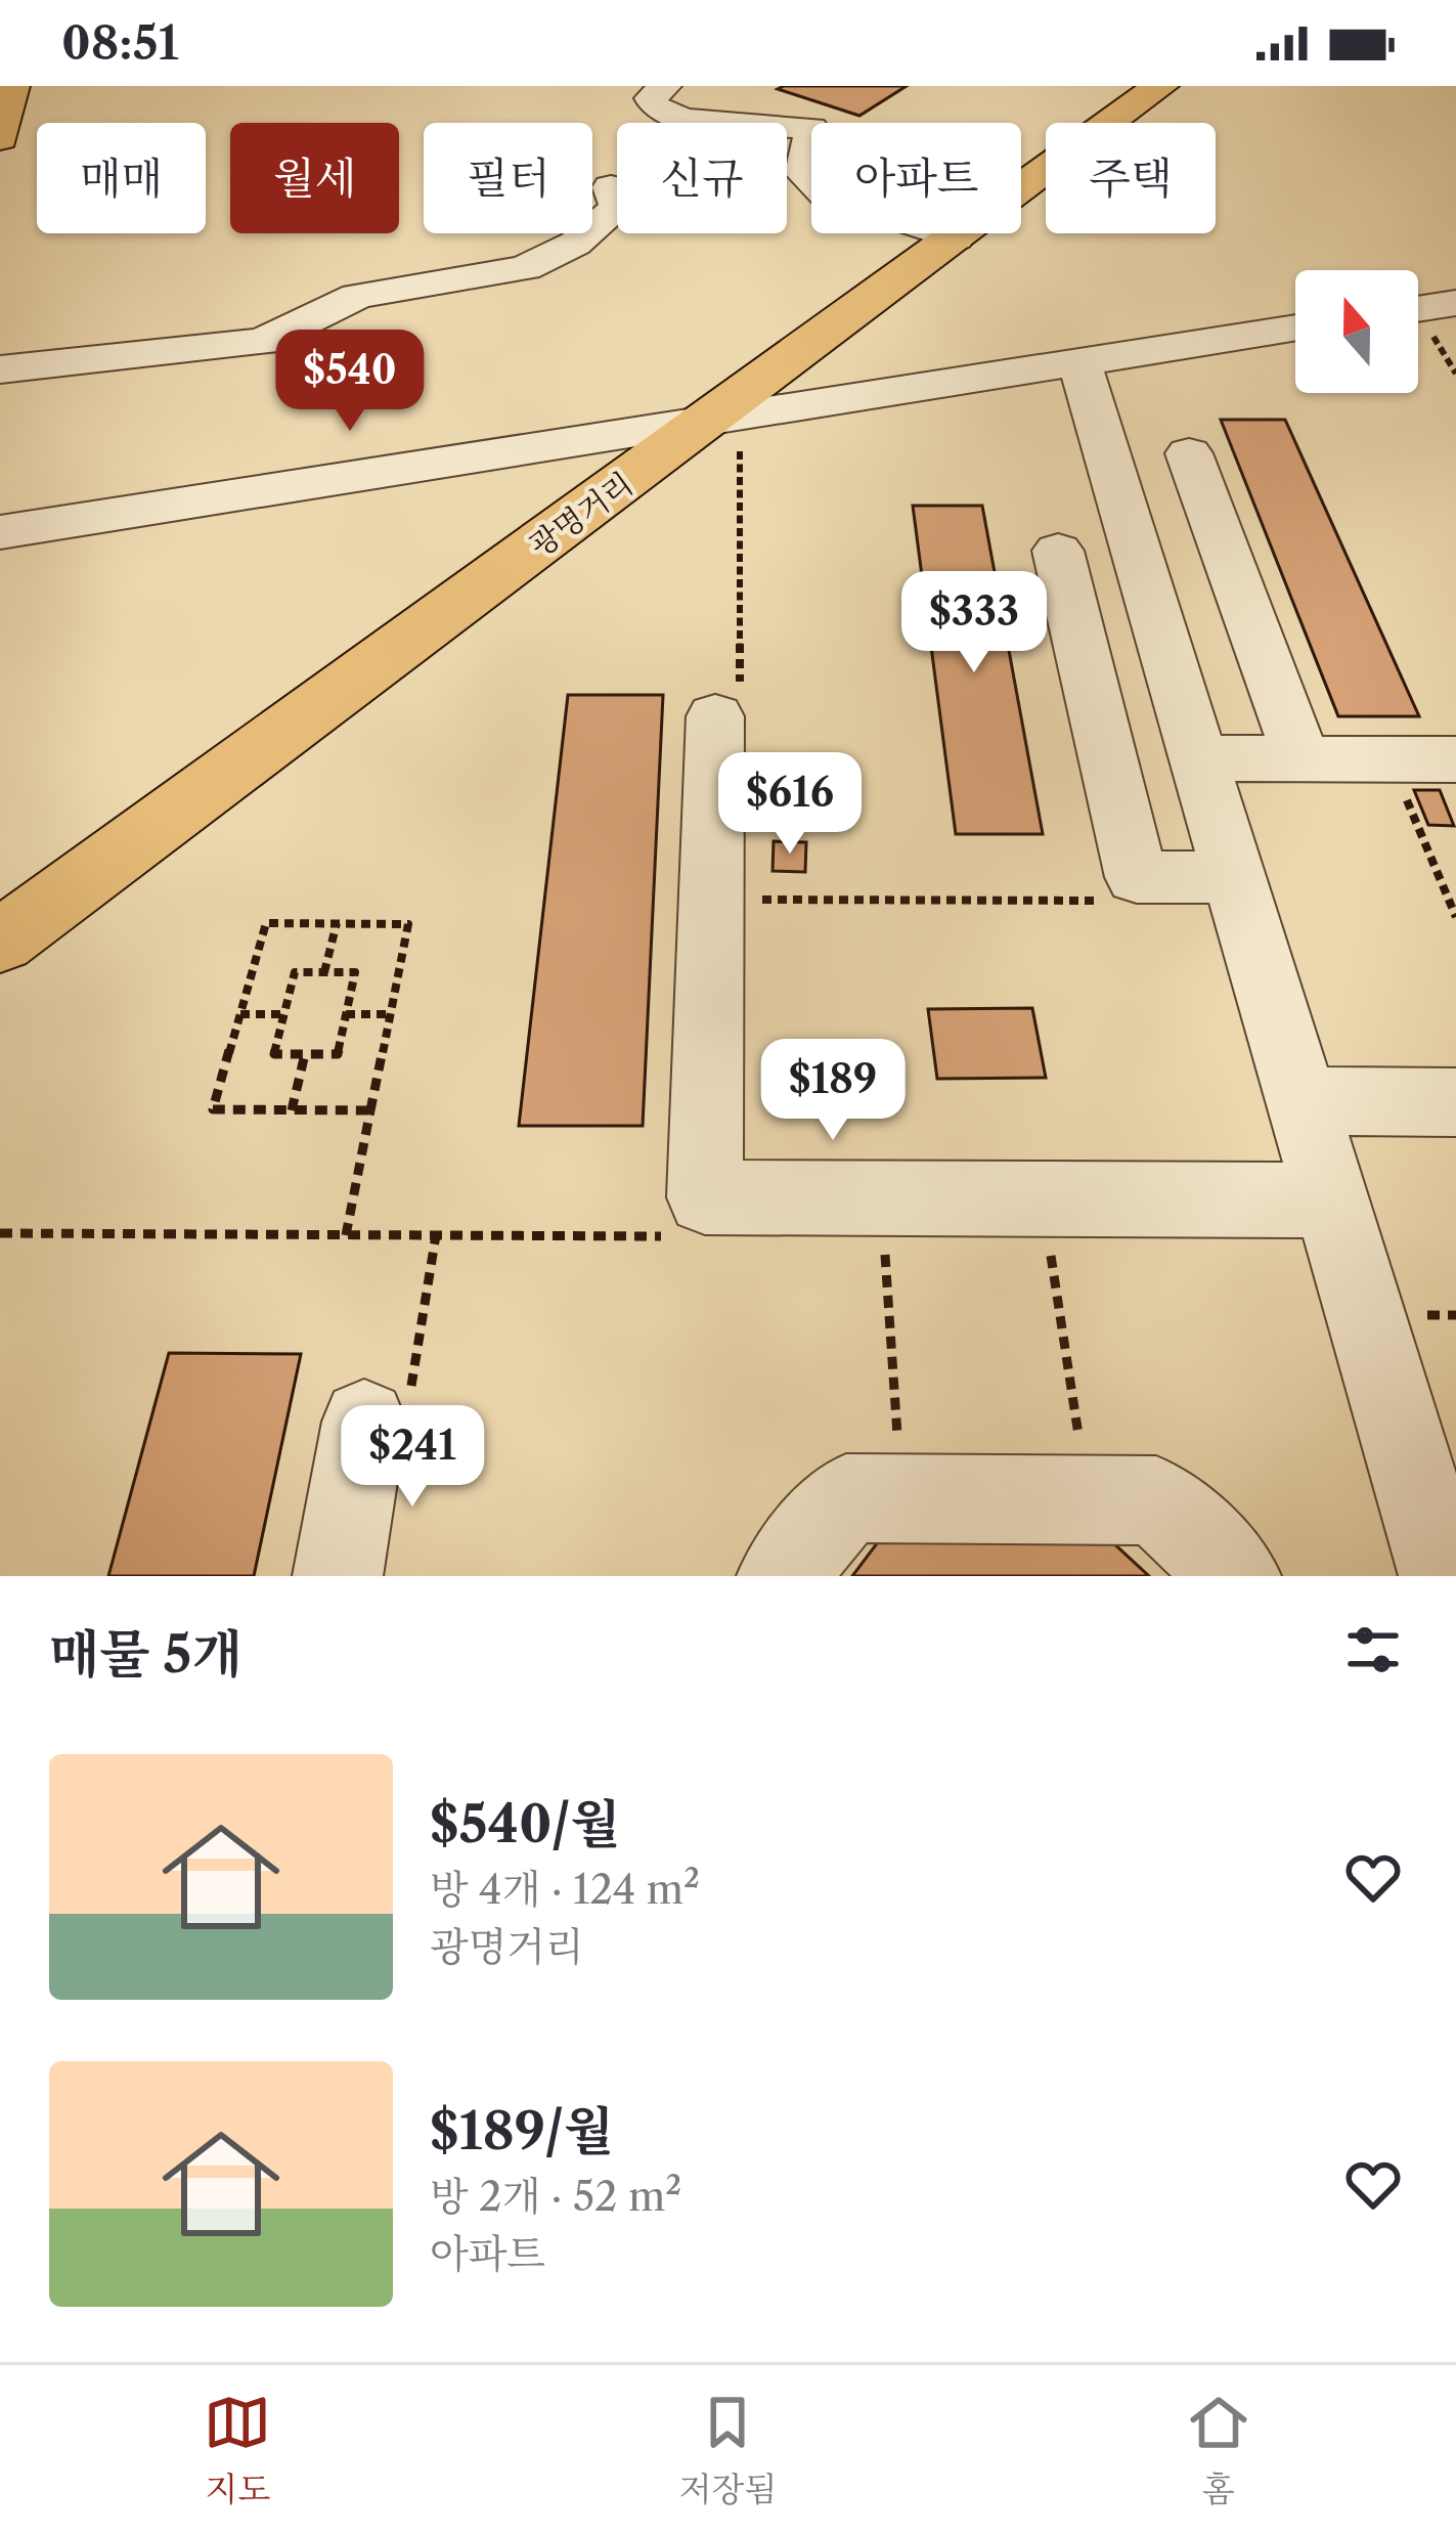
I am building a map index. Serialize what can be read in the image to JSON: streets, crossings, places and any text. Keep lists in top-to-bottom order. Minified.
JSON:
{"streets":{"main road":["광명거리"]},"north":"top","page":{"status":"08:51","chip":["매매","월세","필터","신규","아파트","주택"],"price":["$540","$333","$616","$189","$241"],"heading":"매물 5개","list":[{"name":"$540/월","note":"방 4개 · 124 m² · 광명거리"},{"name":"$189/월","note":"방 2개 · 52 m² · 아파트"}],"tabs":["지도","저장됨","홈"]}}
